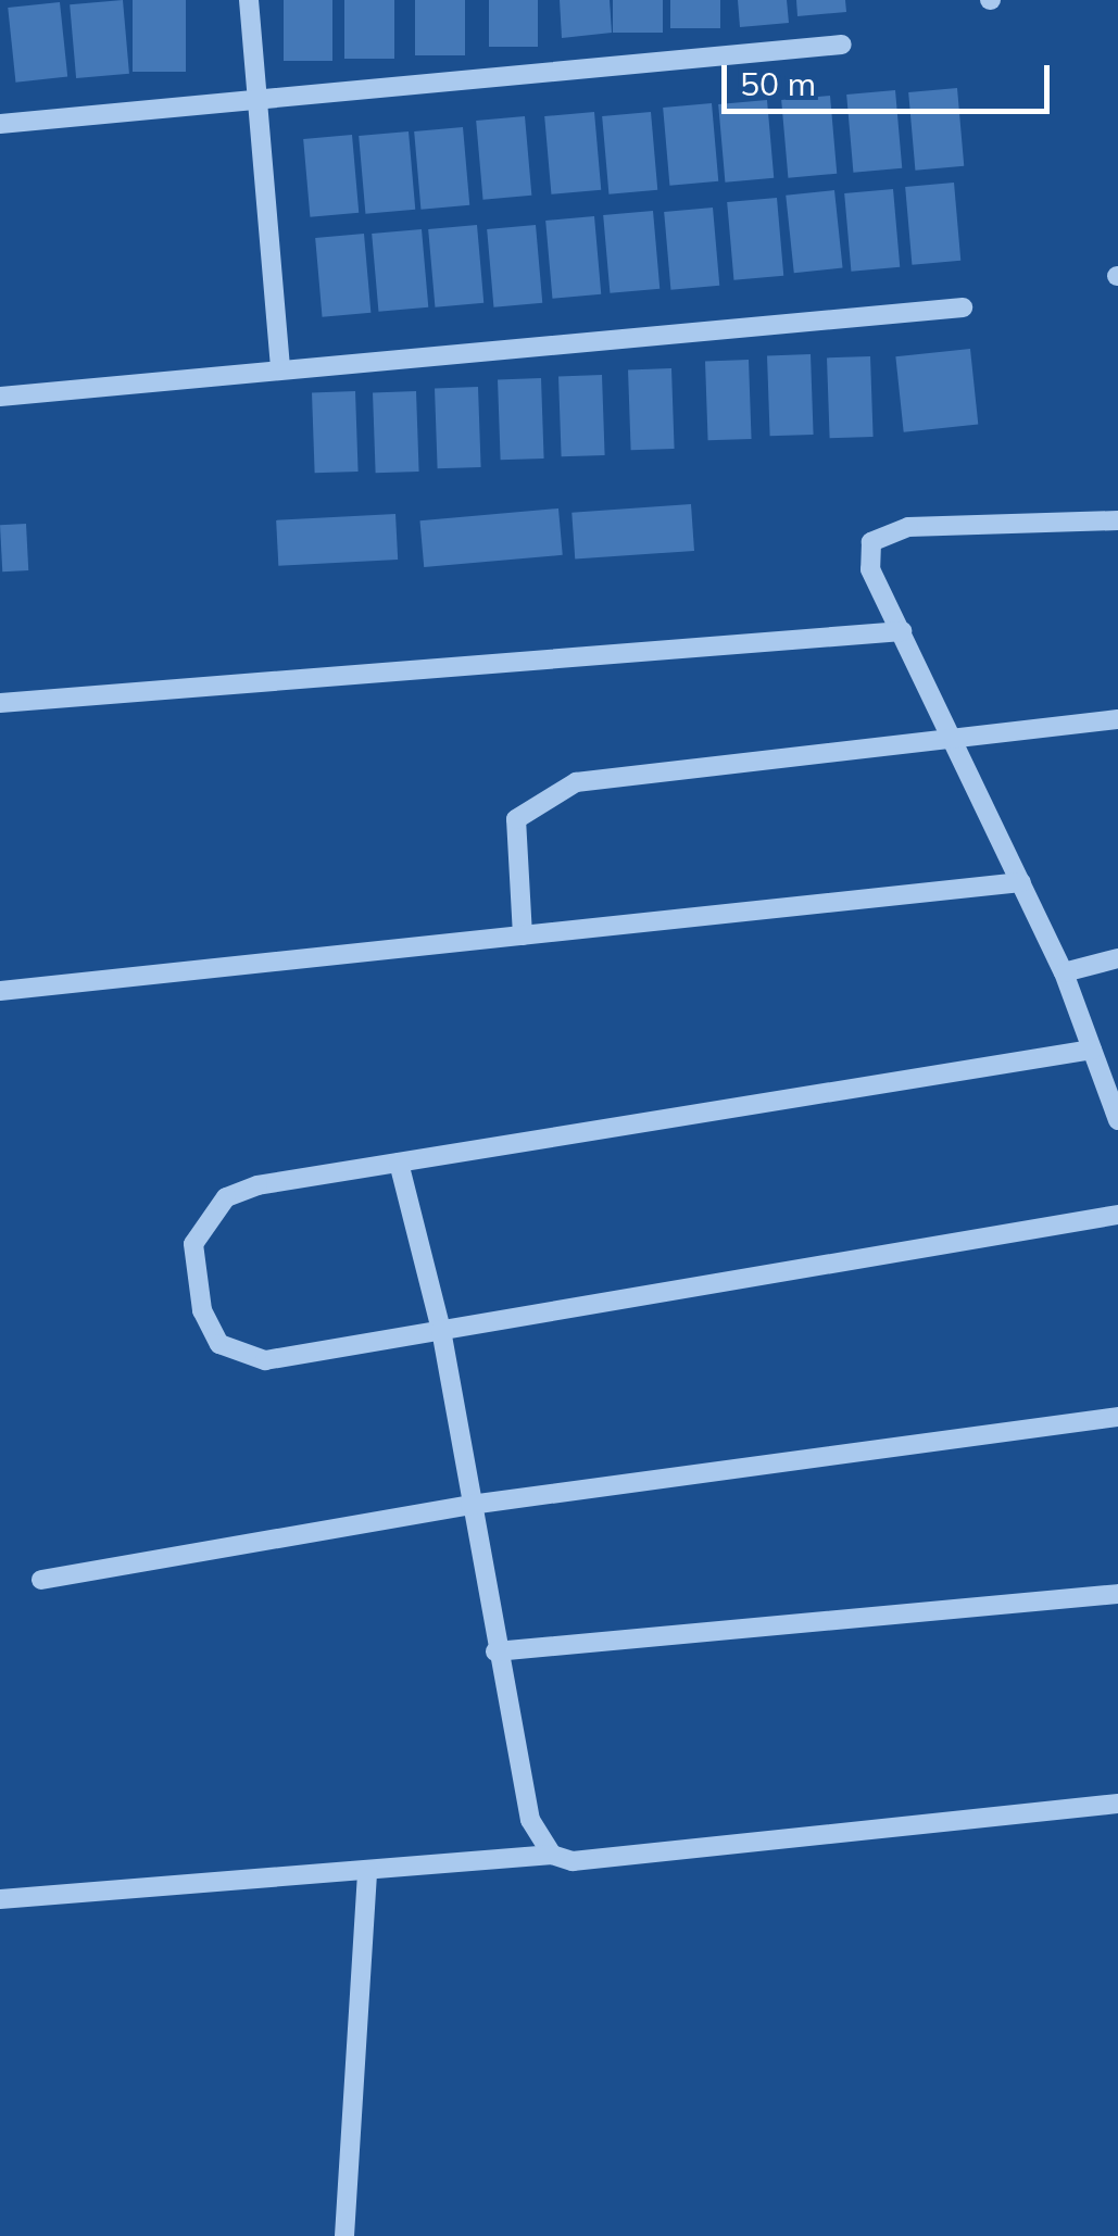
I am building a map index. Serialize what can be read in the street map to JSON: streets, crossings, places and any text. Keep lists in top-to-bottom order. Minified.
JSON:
{"scale_bar":"50 m"}
